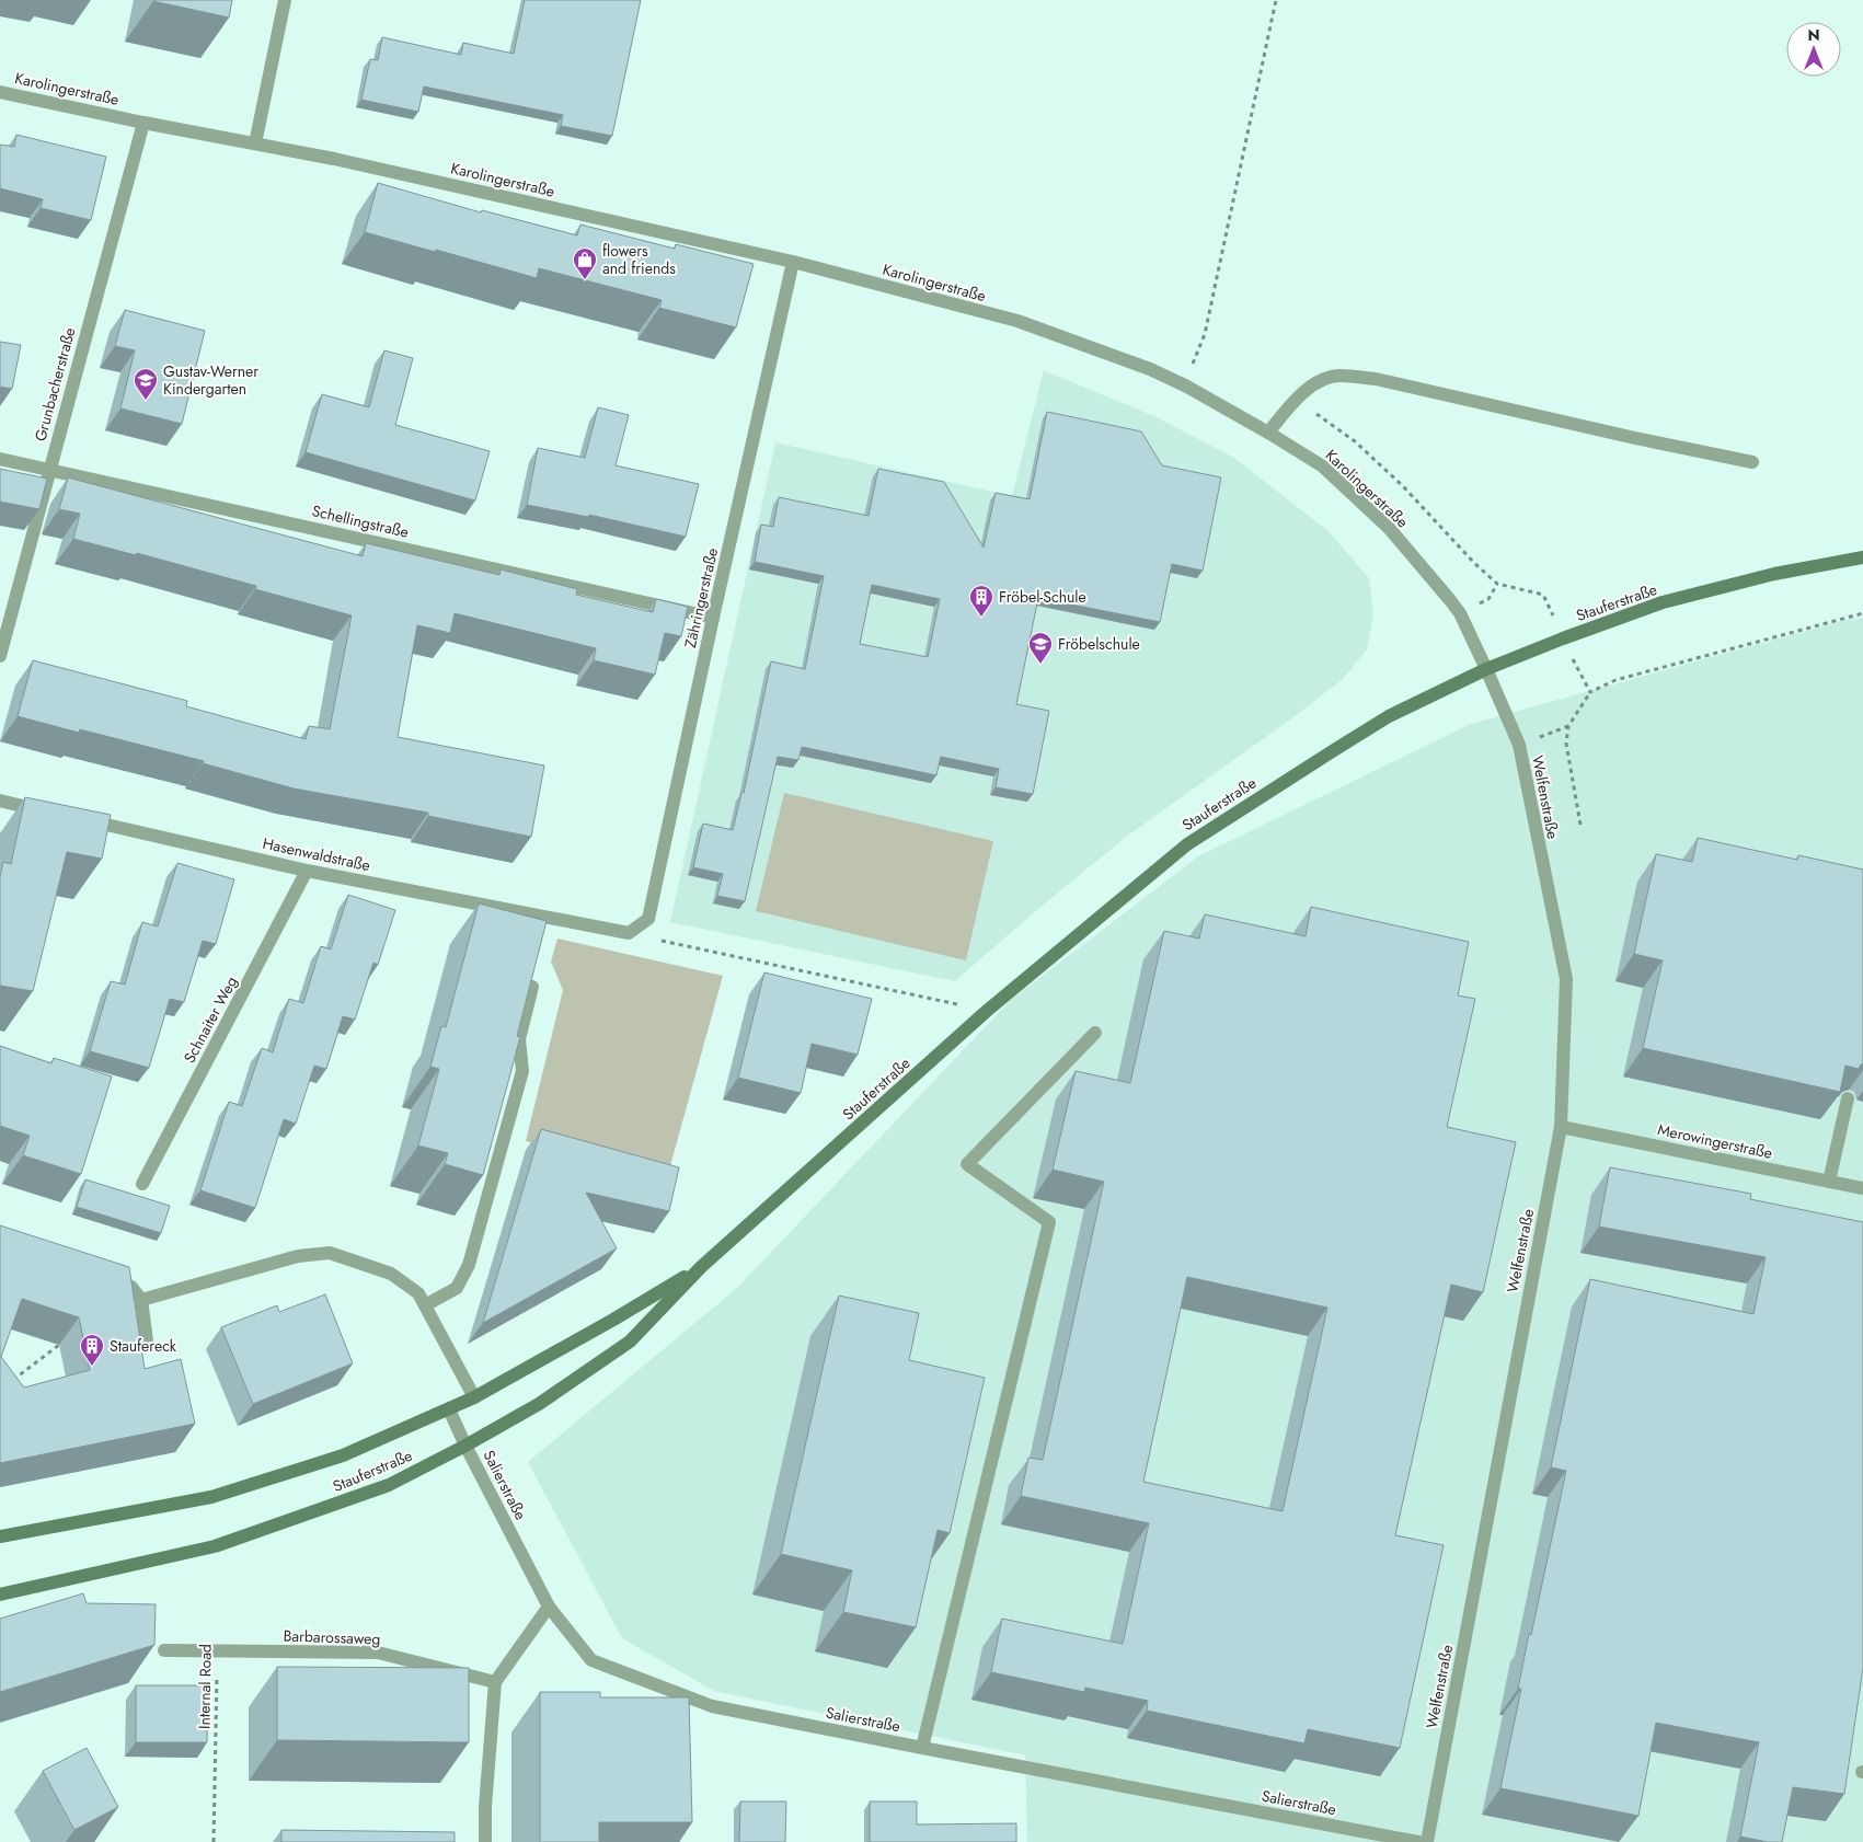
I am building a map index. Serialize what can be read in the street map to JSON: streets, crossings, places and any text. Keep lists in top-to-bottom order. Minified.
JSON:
{"streets":{"main road":["Stauferstraße"],"street":["Karolingerstraße","Grunbacherstraße","Schellingstraße","Zähringerstraße","Welfenstraße","Hasenwaldstraße","Schnaiter Weg","Merowingerstraße","Salierstraße","Barbarossaweg"],"path":["Internal Road"]},"crossings":[["Karolingerstraße","Grunbacherstraße"],["Karolingerstraße","Zähringerstraße"],["Karolingerstraße","Stauferstraße"],["Karolingerstraße","Welfenstraße"],["Grunbacherstraße","Schellingstraße"],["Schellingstraße","Zähringerstraße"],["Zähringerstraße","Hasenwaldstraße"],["Stauferstraße","Welfenstraße"],["Stauferstraße","Salierstraße"],["Welfenstraße","Merowingerstraße"],["Hasenwaldstraße","Schnaiter Weg"],["Barbarossaweg","Internal Road"]],"places":{"shop":["flowers and friends"],"school or university":["Gustav-Werner Kindergarten","Fröbelschule"],"building":["Fröbel-Schule","Staufereck"]},"north":"top"}
